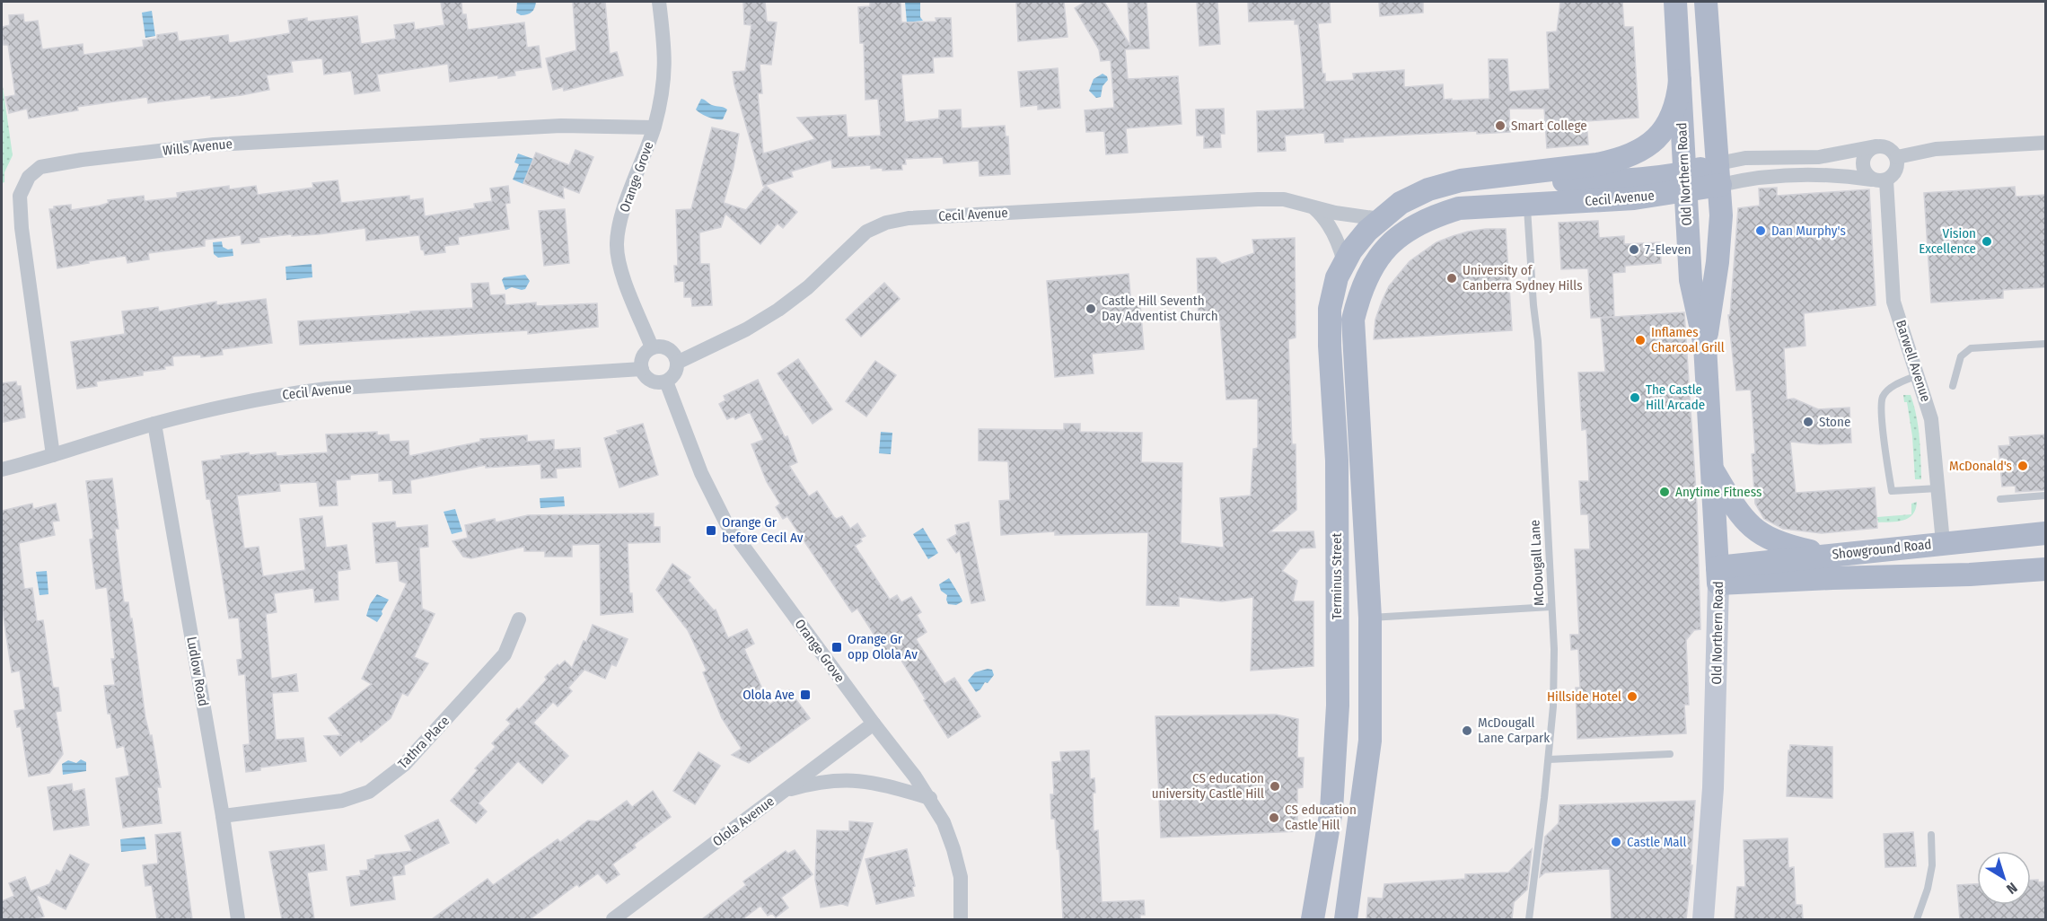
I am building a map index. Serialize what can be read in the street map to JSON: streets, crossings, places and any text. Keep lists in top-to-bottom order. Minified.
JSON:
{"streets":{"main road":["Old Northern Road","Cecil Avenue","Showground Road","Terminus Street"],"street":["Wills Avenue","Orange Grove","Barwell Avenue","Ludlow Road","Tathra Place","Olola Avenue"],"lane":["McDougall Lane"]},"crossings":[["Wills Avenue","Orange Grove"],["Wills Avenue","Cecil Avenue"],["Old Northern Road","Cecil Avenue"],["Old Northern Road","Showground Road"],["Orange Grove","Cecil Avenue"],["Orange Grove","Olola Avenue"],["Cecil Avenue","Barwell Avenue"],["Cecil Avenue","McDougall Lane"],["Cecil Avenue","Terminus Street"],["Cecil Avenue","Ludlow Road"],["Barwell Avenue","Showground Road"],["Ludlow Road","Tathra Place"]],"places":{"other":["Smart College","Dan Murphy's","Vision Excellence","7-Eleven","University of Canberra Sydney Hills","Castle Hill Seventh Day Adventist Church","Inflames Charcoal Grill","The Castle Hill Arcade","Stone","McDonald's","Anytime Fitness","Hillside Hotel","McDougall Lane Carpark","CS education university Castle Hill","CS education Castle Hill","Castle Mall"],"transit":["Orange Gr before Cecil Av","Orange Gr opp Olola Av","Olola Ave"]},"north":"bottom right"}
